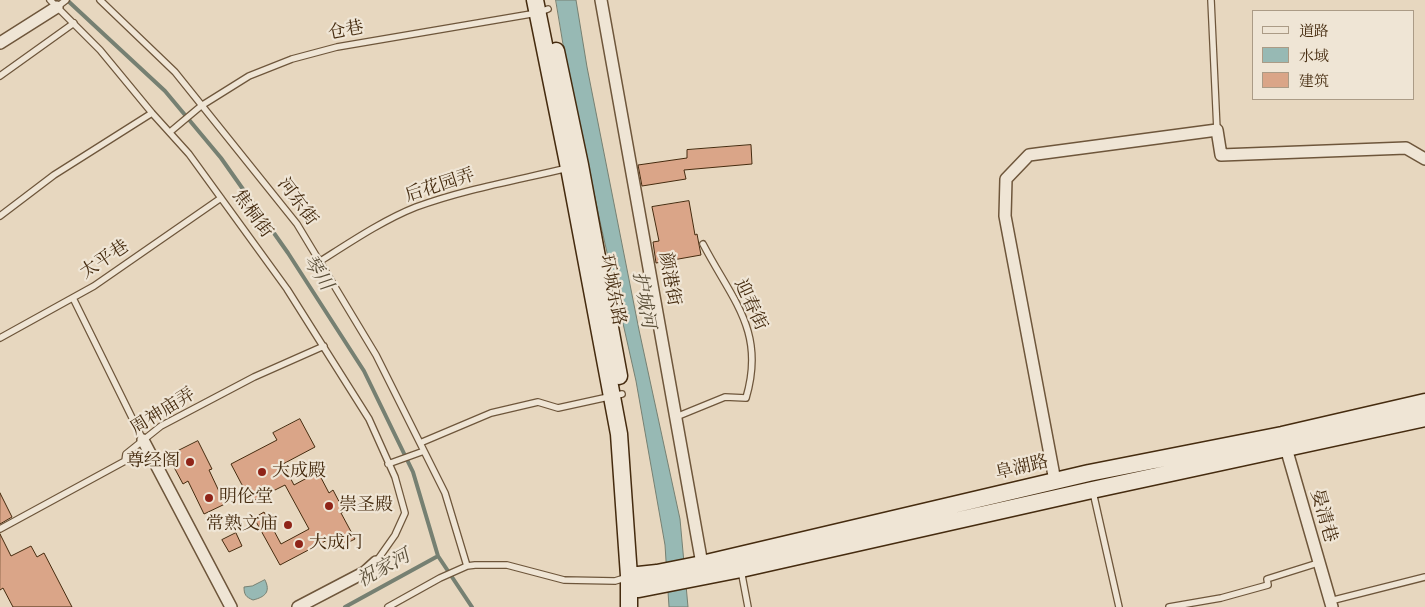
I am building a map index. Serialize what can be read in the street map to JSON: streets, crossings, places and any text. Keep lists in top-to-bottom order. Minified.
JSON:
{"streets":{"main road":["环城东路","阜湖路"],"street":["颜港街","晏清巷"],"lane":["仓巷","后花园弄","河东街","焦桐街","太平巷","迎春街","周神庙弄"]},"crossings":[["仓巷","河东街"],["仓巷","焦桐街"],["仓巷","环城东路"],["后花园弄","河东街"],["后花园弄","环城东路"],["焦桐街","太平巷"],["焦桐街","周神庙弄"],["颜港街","迎春街"],["颜港街","阜湖路"],["环城东路","阜湖路"],["阜湖路","晏清巷"]],"water":["琴川","护城河","祝家河"],"places":["尊经阁","大成殿","明伦堂","崇圣殿","常熟文庙","大成门"],"legend":["道路","水域","建筑"]}
